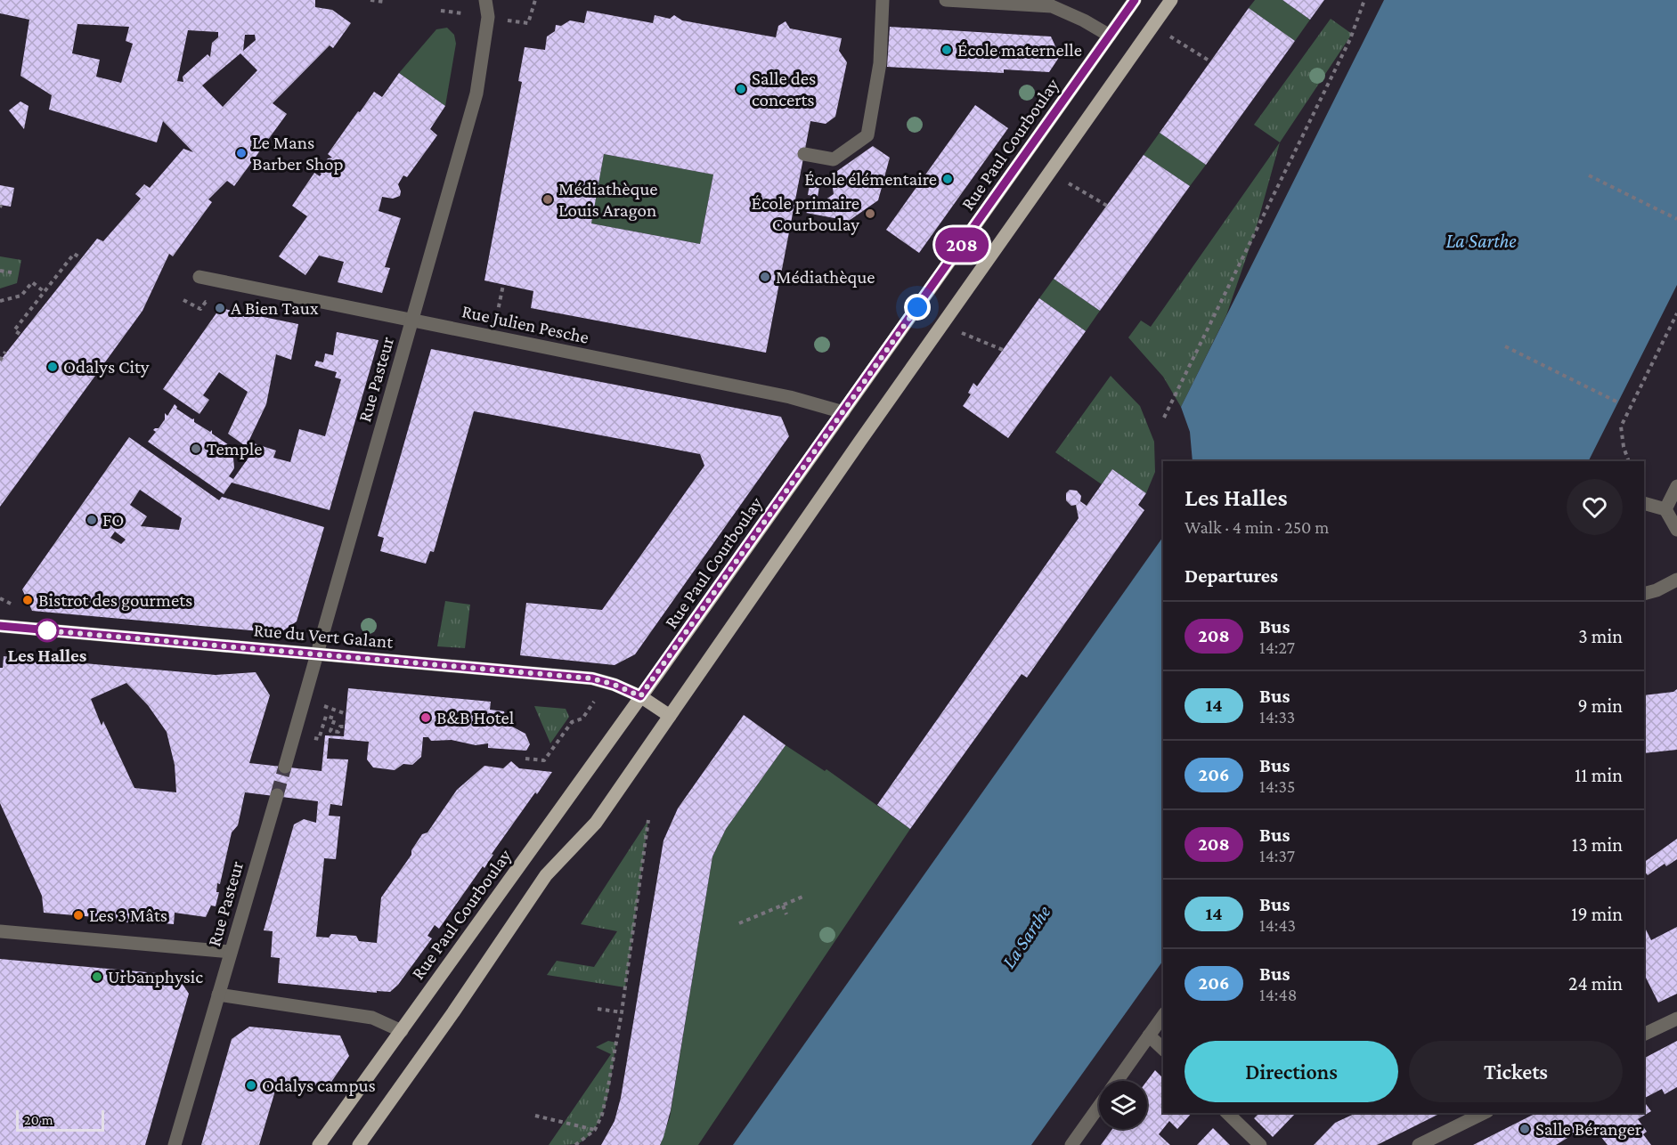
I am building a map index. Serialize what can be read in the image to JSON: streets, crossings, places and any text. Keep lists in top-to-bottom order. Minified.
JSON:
{"streets":{"main road":["Rue Paul Courboulay"],"street":["Rue Julien Pesche","Rue Pasteur","Rue du Vert Galant"]},"crossings":[["Rue Paul Courboulay","Rue Julien Pesche"],["Rue Paul Courboulay","Rue du Vert Galant"],["Rue Julien Pesche","Rue Pasteur"],["Rue Pasteur","Rue du Vert Galant"]],"water":["La Sarthe"],"places":["École maternelle","Salle des concerts","Le Mans Barber Shop","École élémentaire","Médiathèque Louis Aragon","École primaire Courboulay","Médiathèque","A Bien Taux","Odalys City","Temple","FO","Bistrot des gourmets","Les Halles","B&B Hotel","Les 3 Mâts","Urbanphysic","Odalys campus","Salle Béranger"],"lines":["bus line 208"],"scale_bar":"20 m","page":{"on_map":"208","heading":[["Les Halles","Walk · 4 min · 250 m"],"Departures"],"list":[{"mark":"208","name":"Bus","note":"14:27","value":"3 min"},{"mark":"14","name":"Bus","note":"14:33","value":"9 min"},{"mark":"206","name":"Bus","note":"14:35","value":"11 min"},{"mark":"208","name":"Bus","note":"14:37","value":"13 min"},{"mark":"14","name":"Bus","note":"14:43","value":"19 min"},{"mark":"206","name":"Bus","note":"14:48","value":"24 min"}],"buttons":["Directions","Tickets"],"scale":"20 m"}}
